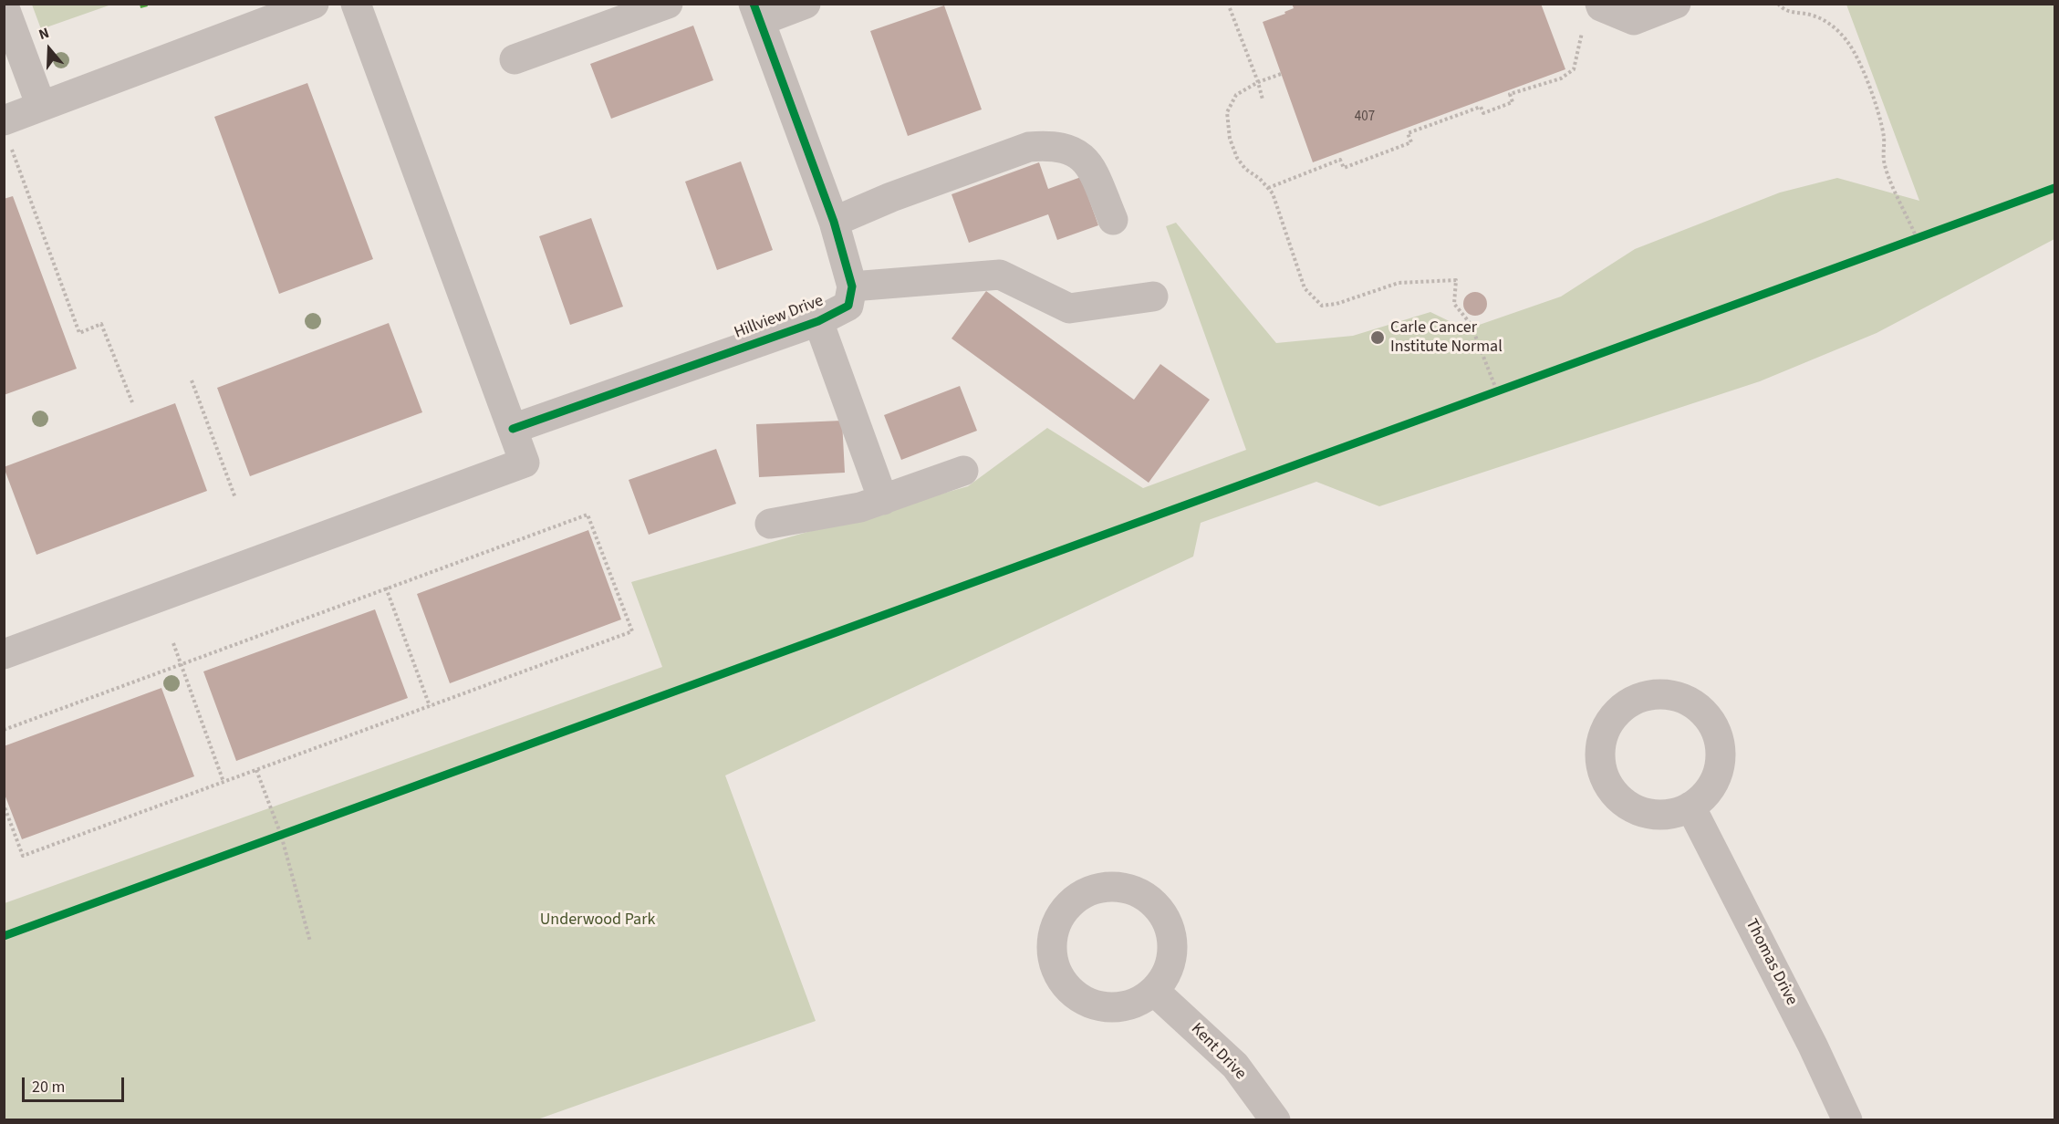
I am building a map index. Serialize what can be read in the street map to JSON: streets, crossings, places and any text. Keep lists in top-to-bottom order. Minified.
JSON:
{"streets":{"street":["Hillview Drive","Thomas Drive","Kent Drive"]},"parks":["Underwood Park"],"places":["Carle Cancer Institute Normal"],"house_numbers":["407"],"scale_bar":"20 m","north":"top"}
